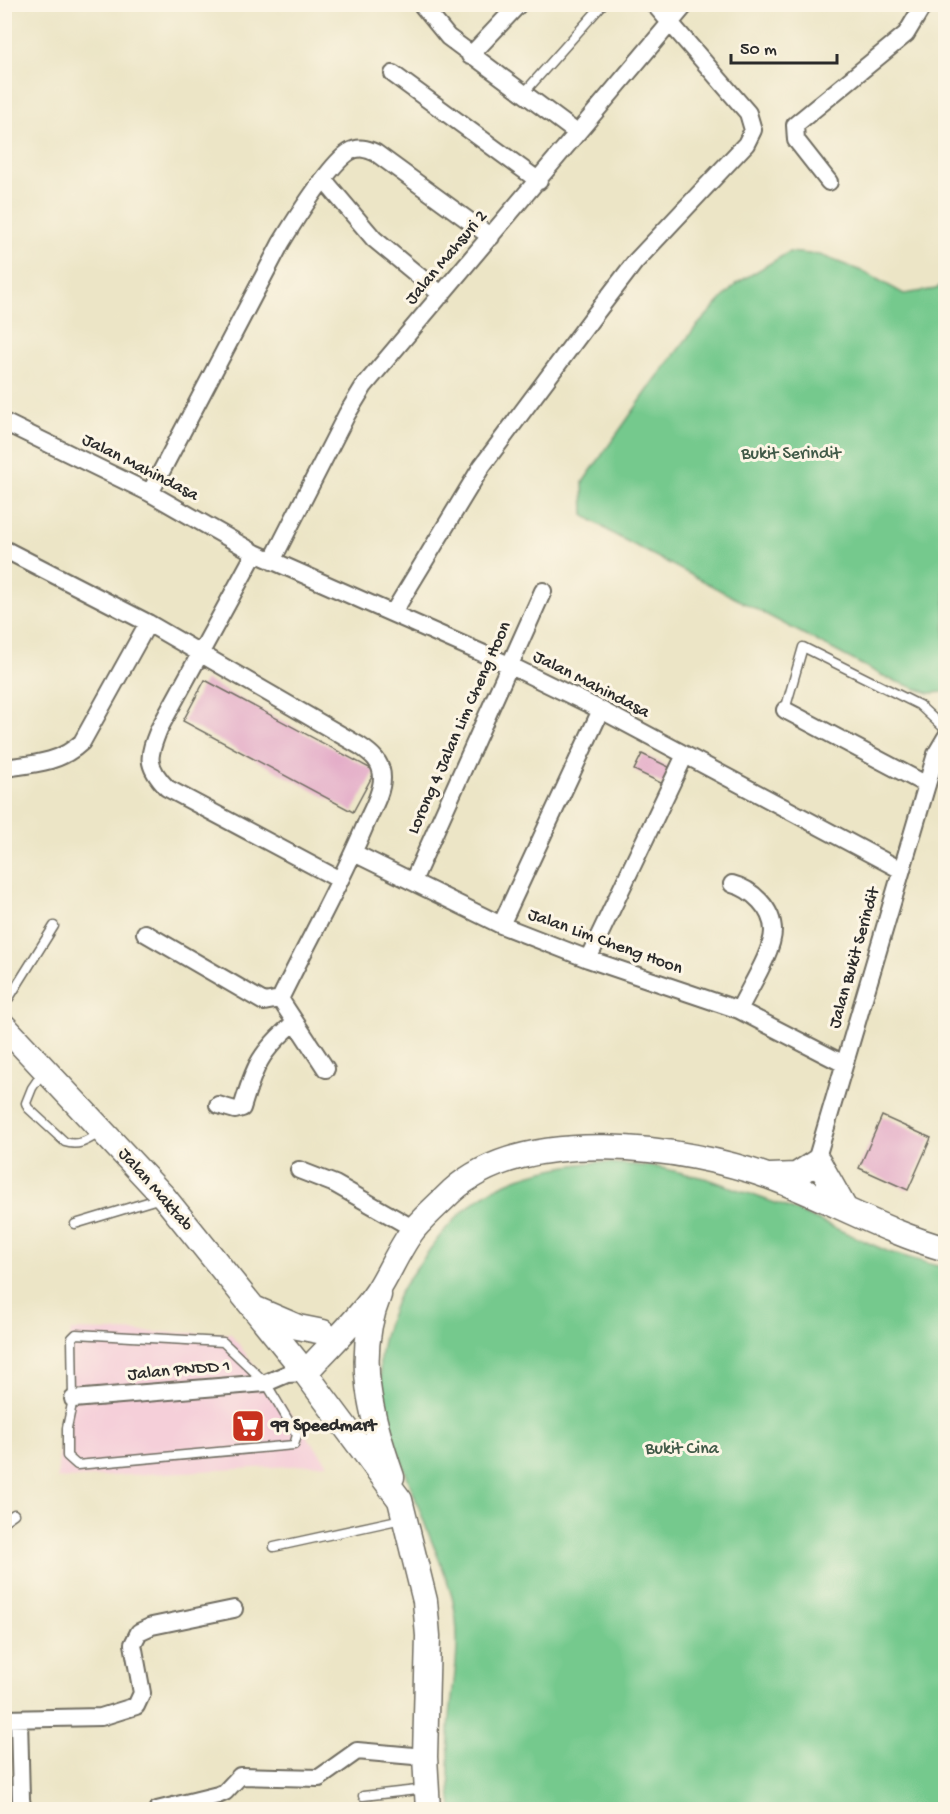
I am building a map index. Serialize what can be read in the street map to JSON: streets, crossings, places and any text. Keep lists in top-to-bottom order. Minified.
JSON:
{"streets":{"main road":["Jalan Maktab"],"street":["Jalan Mahsuri 2","Jalan Mahindasa","Lorong 4 Jalan Lim Cheng Hoon","Jalan Lim Cheng Hoon","Jalan Bukit Serindit","Jalan PNDD 1"]},"crossings":[["Jalan Mahsuri 2","Jalan Mahindasa"],["Jalan Mahindasa","Lorong 4 Jalan Lim Cheng Hoon"],["Jalan Mahindasa","Jalan Bukit Serindit"],["Lorong 4 Jalan Lim Cheng Hoon","Jalan Lim Cheng Hoon"],["Jalan Lim Cheng Hoon","Jalan Bukit Serindit"],["Jalan Maktab","Jalan PNDD 1"]],"parks":["Bukit Serindit","Bukit Cina"],"places":{"supermarket":["99 Speedmart"]},"scale_bar":"50 m"}
